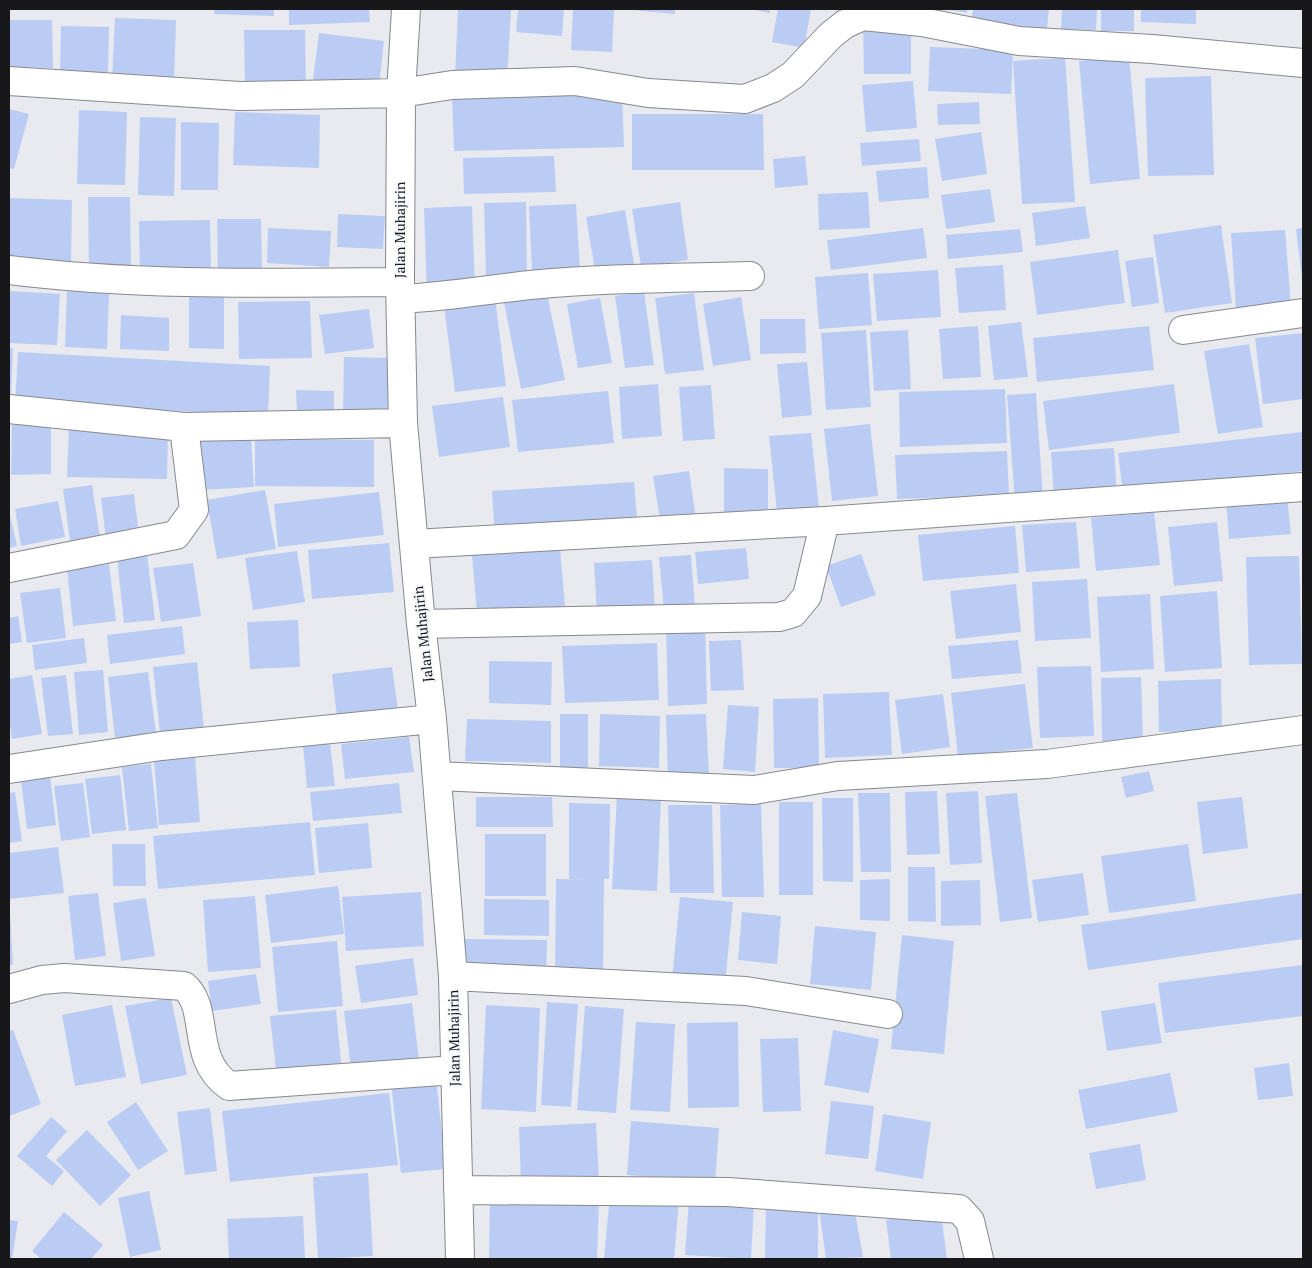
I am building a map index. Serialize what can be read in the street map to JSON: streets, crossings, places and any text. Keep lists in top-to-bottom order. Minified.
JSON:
{"streets":{"street":["Jalan Muhajirin"]}}
